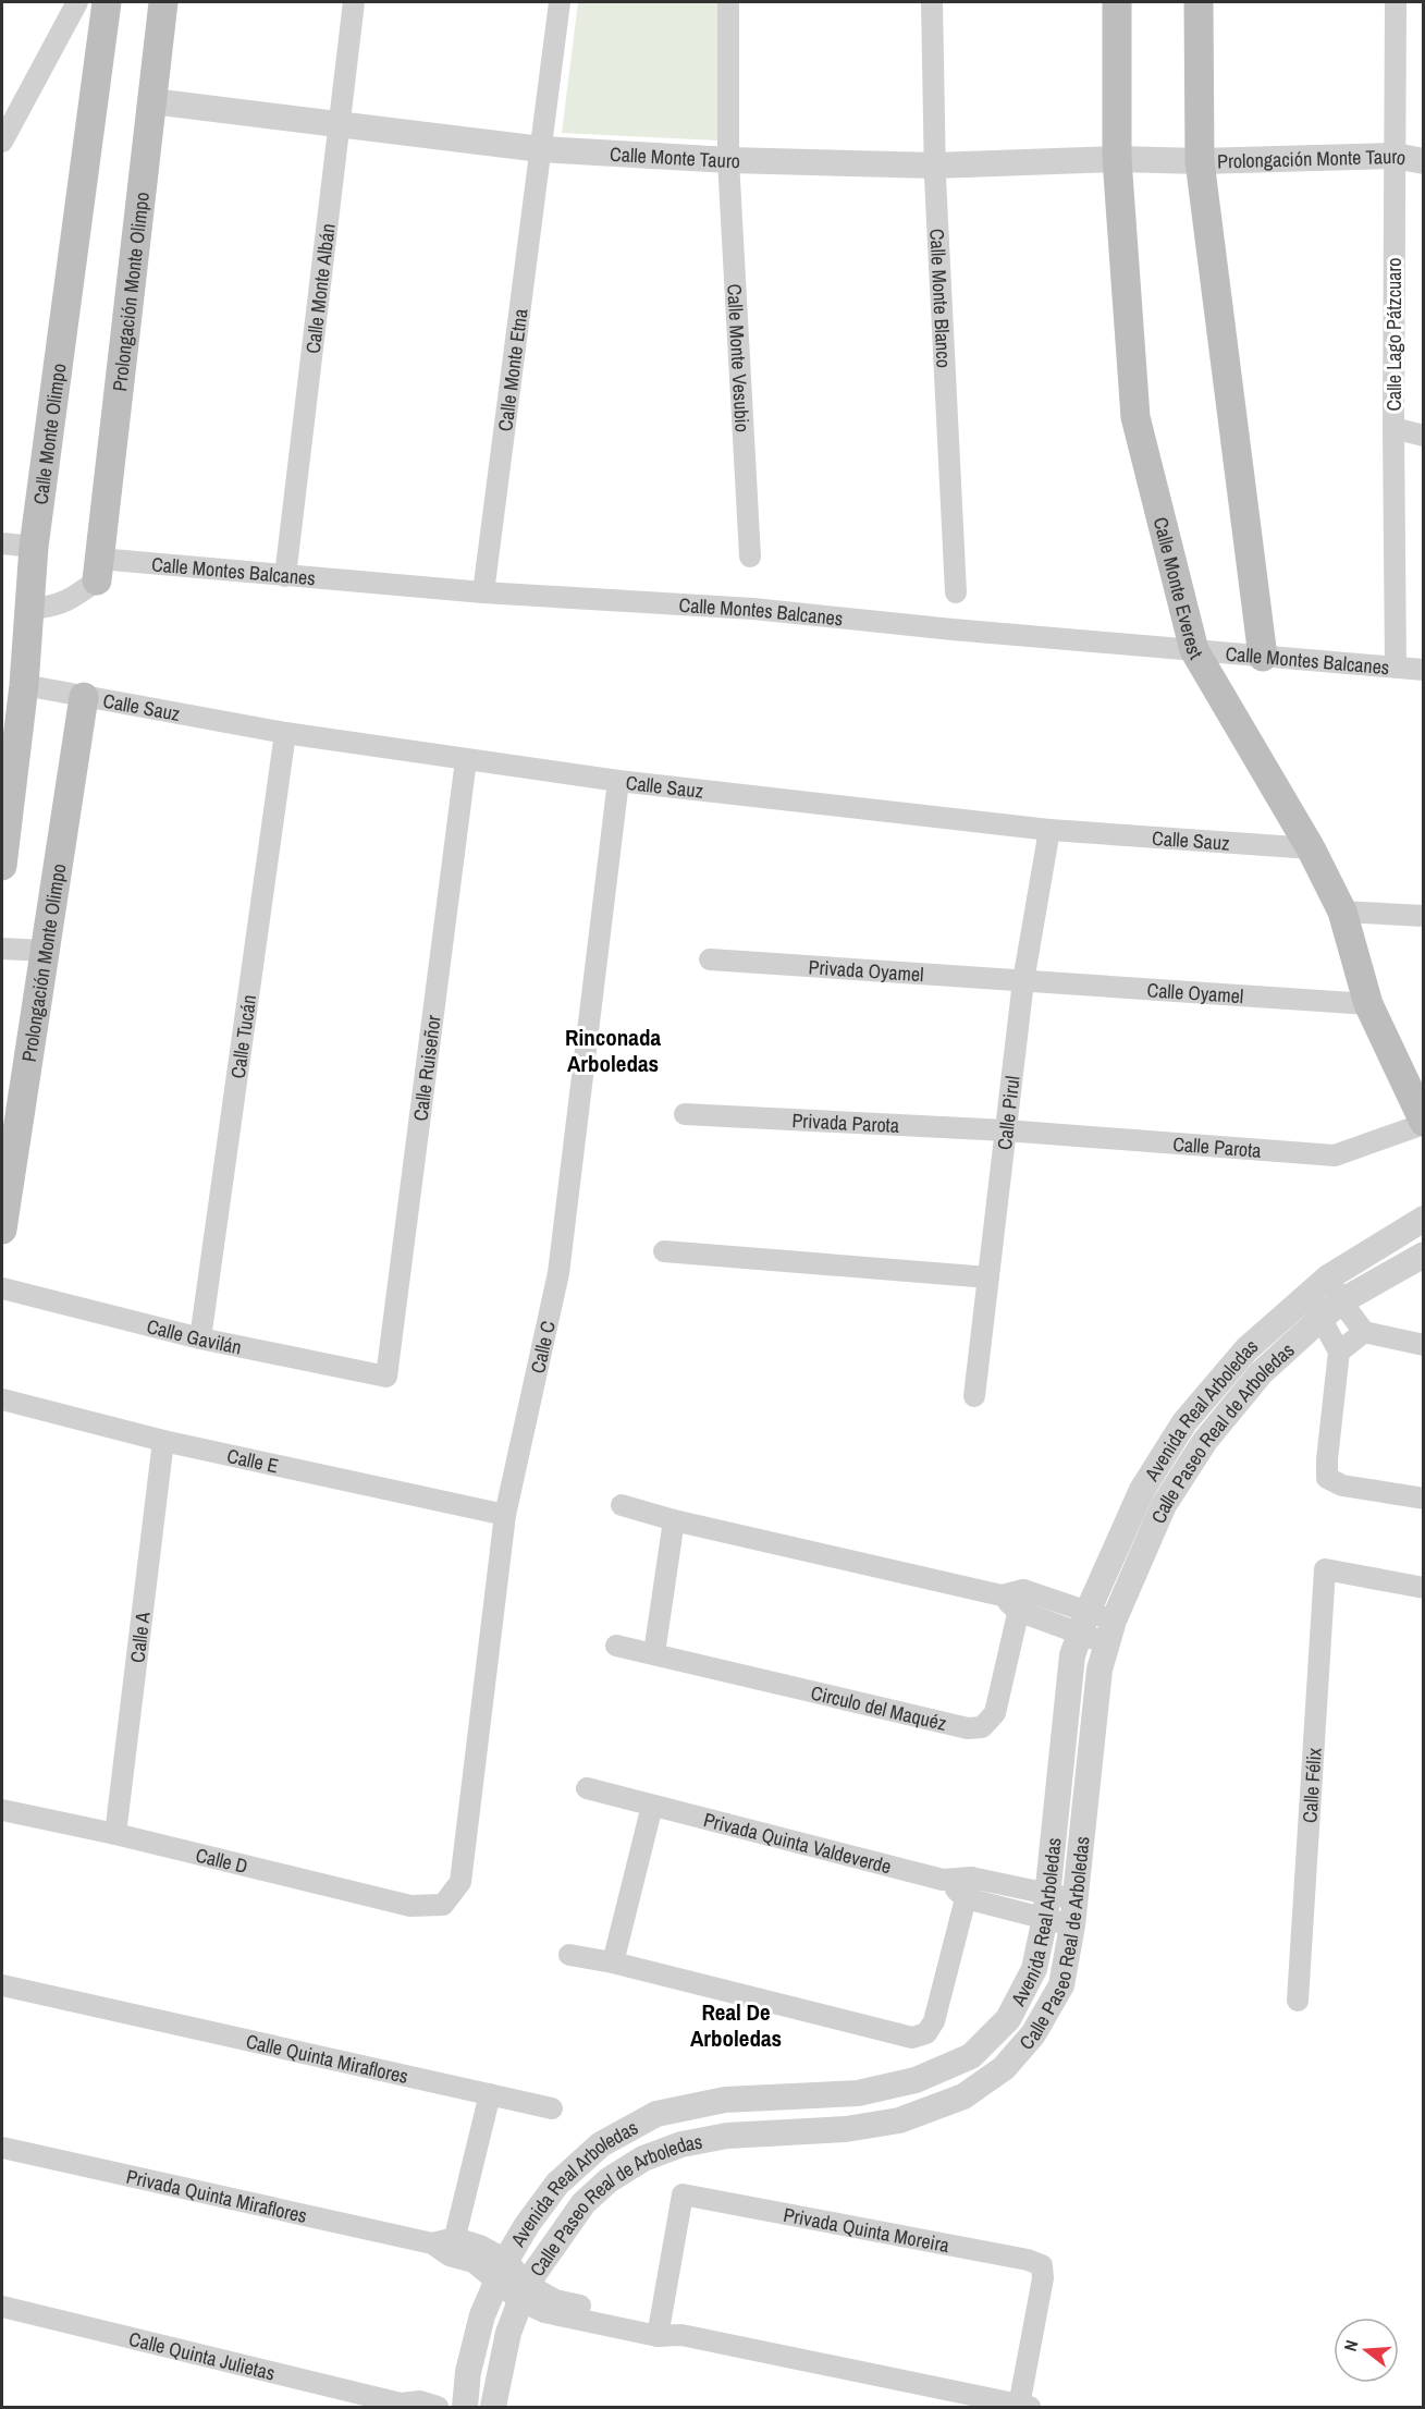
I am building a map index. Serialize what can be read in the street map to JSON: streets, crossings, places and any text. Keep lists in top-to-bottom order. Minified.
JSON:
{"streets":{"main road":["Prolongación Monte Olimpo","Calle Monte Olimpo","Calle Monte Everest"],"street":["Calle Monte Tauro","Prolongación Monte Tauro","Calle Monte Albán","Calle Monte Blanco","Calle Lago Pátzcuaro","Calle Monte Vesubio","Calle Monte Etna","Calle Montes Balcanes","Calle Sauz","Privada Oyamel","Calle Oyamel","Calle Tucán","Calle Ruiseñor","Calle Pirul","Privada Parota","Calle Parota","Calle Gavilán","Calle C","Avenida Real Arboledas","Calle Paseo Real de Arboledas","Calle E","Calle A","Circulo del Maquéz","Calle Félix","Privada Quinta Valdeverde","Calle D","Calle Quinta Miraflores","Privada Quinta Miraflores","Privada Quinta Moreira","Calle Quinta Julietas"]},"crossings":[["Calle Monte Tauro","Prolongación Monte Tauro"],["Calle Monte Tauro","Calle Monte Albán"],["Calle Monte Tauro","Prolongación Monte Olimpo"],["Calle Monte Tauro","Calle Monte Blanco"],["Calle Monte Tauro","Calle Monte Vesubio"],["Calle Monte Tauro","Calle Monte Etna"],["Calle Monte Tauro","Calle Monte Everest"],["Prolongación Monte Tauro","Calle Lago Pátzcuaro"],["Calle Monte Albán","Calle Montes Balcanes"],["Prolongación Monte Olimpo","Calle Montes Balcanes"],["Prolongación Monte Olimpo","Calle Sauz"],["Calle Lago Pátzcuaro","Calle Montes Balcanes"],["Calle Monte Etna","Calle Montes Balcanes"],["Calle Monte Olimpo","Calle Sauz"],["Calle Montes Balcanes","Calle Monte Everest"],["Calle Monte Everest","Calle Sauz"],["Calle Monte Everest","Calle Oyamel"],["Calle Monte Everest","Calle Parota"],["Calle Sauz","Calle Tucán"],["Calle Sauz","Calle Ruiseñor"],["Calle Sauz","Calle Pirul"],["Calle Sauz","Calle C"],["Privada Oyamel","Calle Oyamel"],["Privada Oyamel","Calle Pirul"],["Calle Oyamel","Calle Pirul"],["Calle Tucán","Calle Gavilán"],["Calle Ruiseñor","Calle Gavilán"],["Calle Pirul","Privada Parota"],["Calle Pirul","Calle Parota"],["Privada Parota","Calle Parota"],["Calle C","Calle E"],["Calle C","Calle D"],["Avenida Real Arboledas","Privada Quinta Valdeverde"],["Avenida Real Arboledas","Privada Quinta Miraflores"],["Avenida Real Arboledas","Privada Quinta Moreira"],["Calle Paseo Real de Arboledas","Privada Quinta Valdeverde"],["Calle Paseo Real de Arboledas","Privada Quinta Moreira"],["Calle E","Calle A"],["Calle A","Calle D"],["Privada Quinta Miraflores","Privada Quinta Moreira"]],"districts":["Rinconada Arboledas","Real De Arboledas"],"north":"left"}
